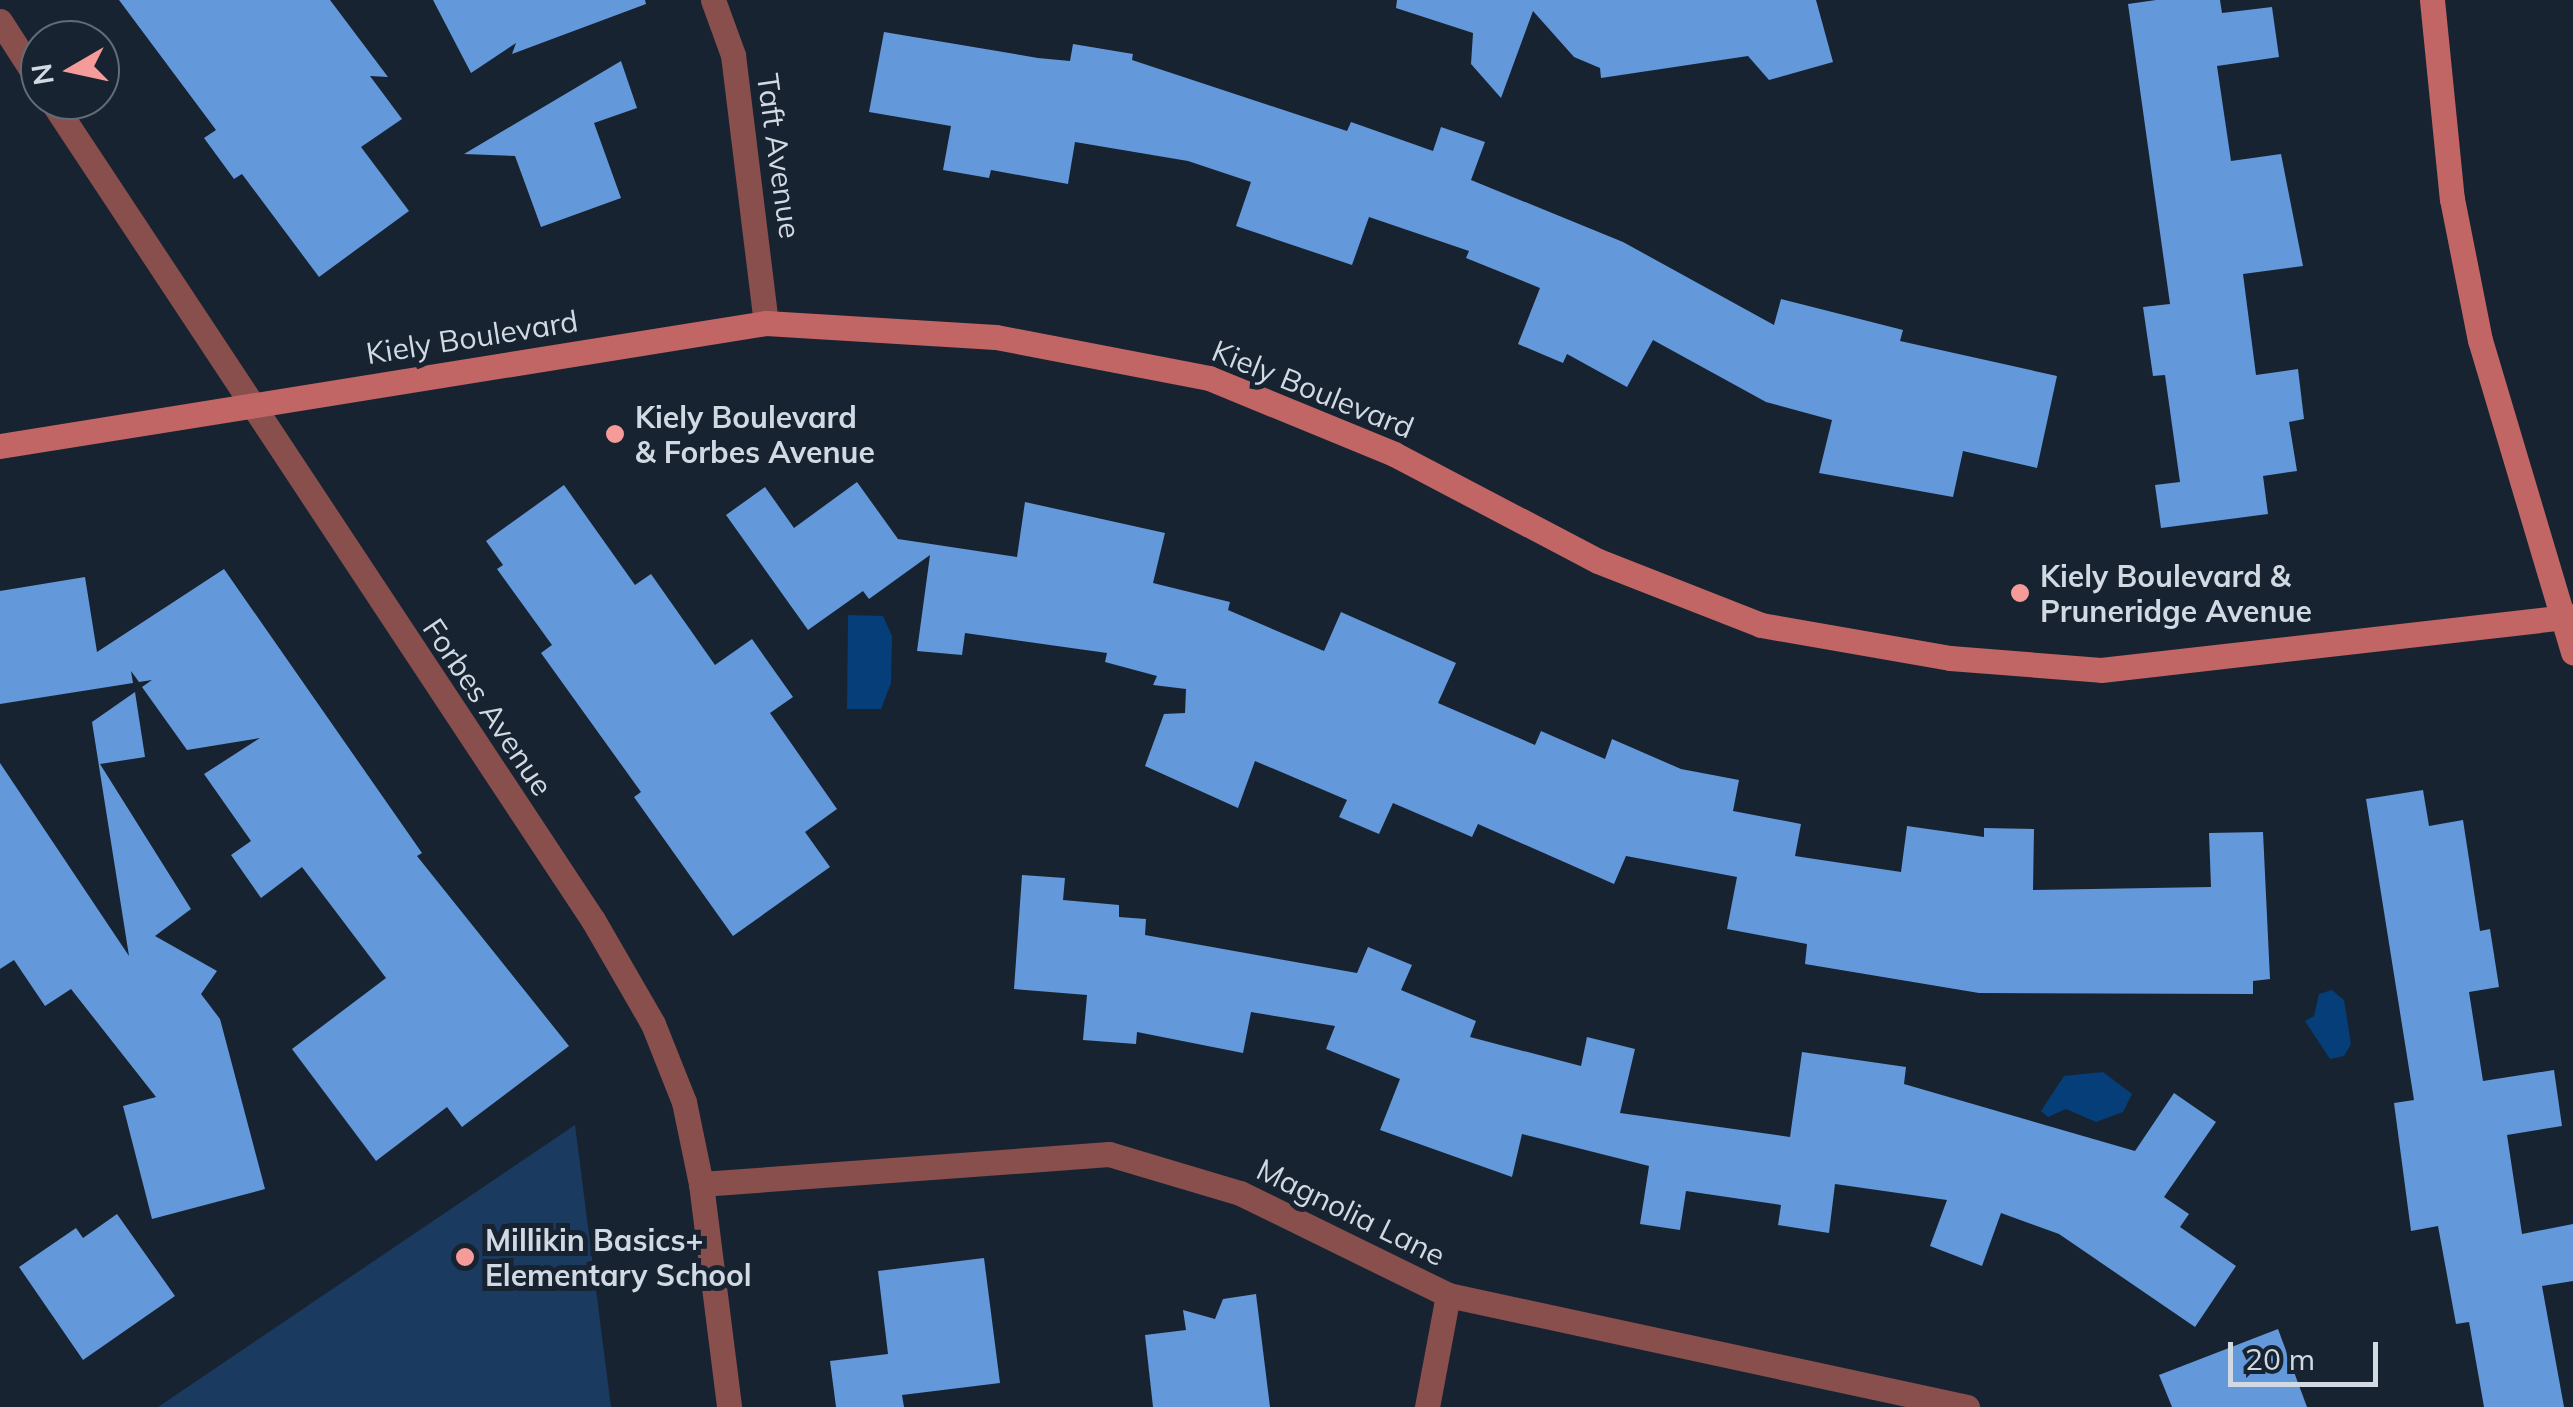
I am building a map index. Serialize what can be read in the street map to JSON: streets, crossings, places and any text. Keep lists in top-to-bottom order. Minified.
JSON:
{"streets":{"main road":["Kiely Boulevard"],"street":["Taft Avenue","Forbes Avenue","Magnolia Lane"]},"crossings":[["Taft Avenue","Kiely Boulevard"],["Kiely Boulevard","Forbes Avenue"],["Forbes Avenue","Magnolia Lane"]],"places":["Kiely Boulevard & Forbes Avenue","Kiely Boulevard & Pruneridge Avenue","Millikin Basics+ Elementary School"],"scale_bar":"20 m","north":"left"}
